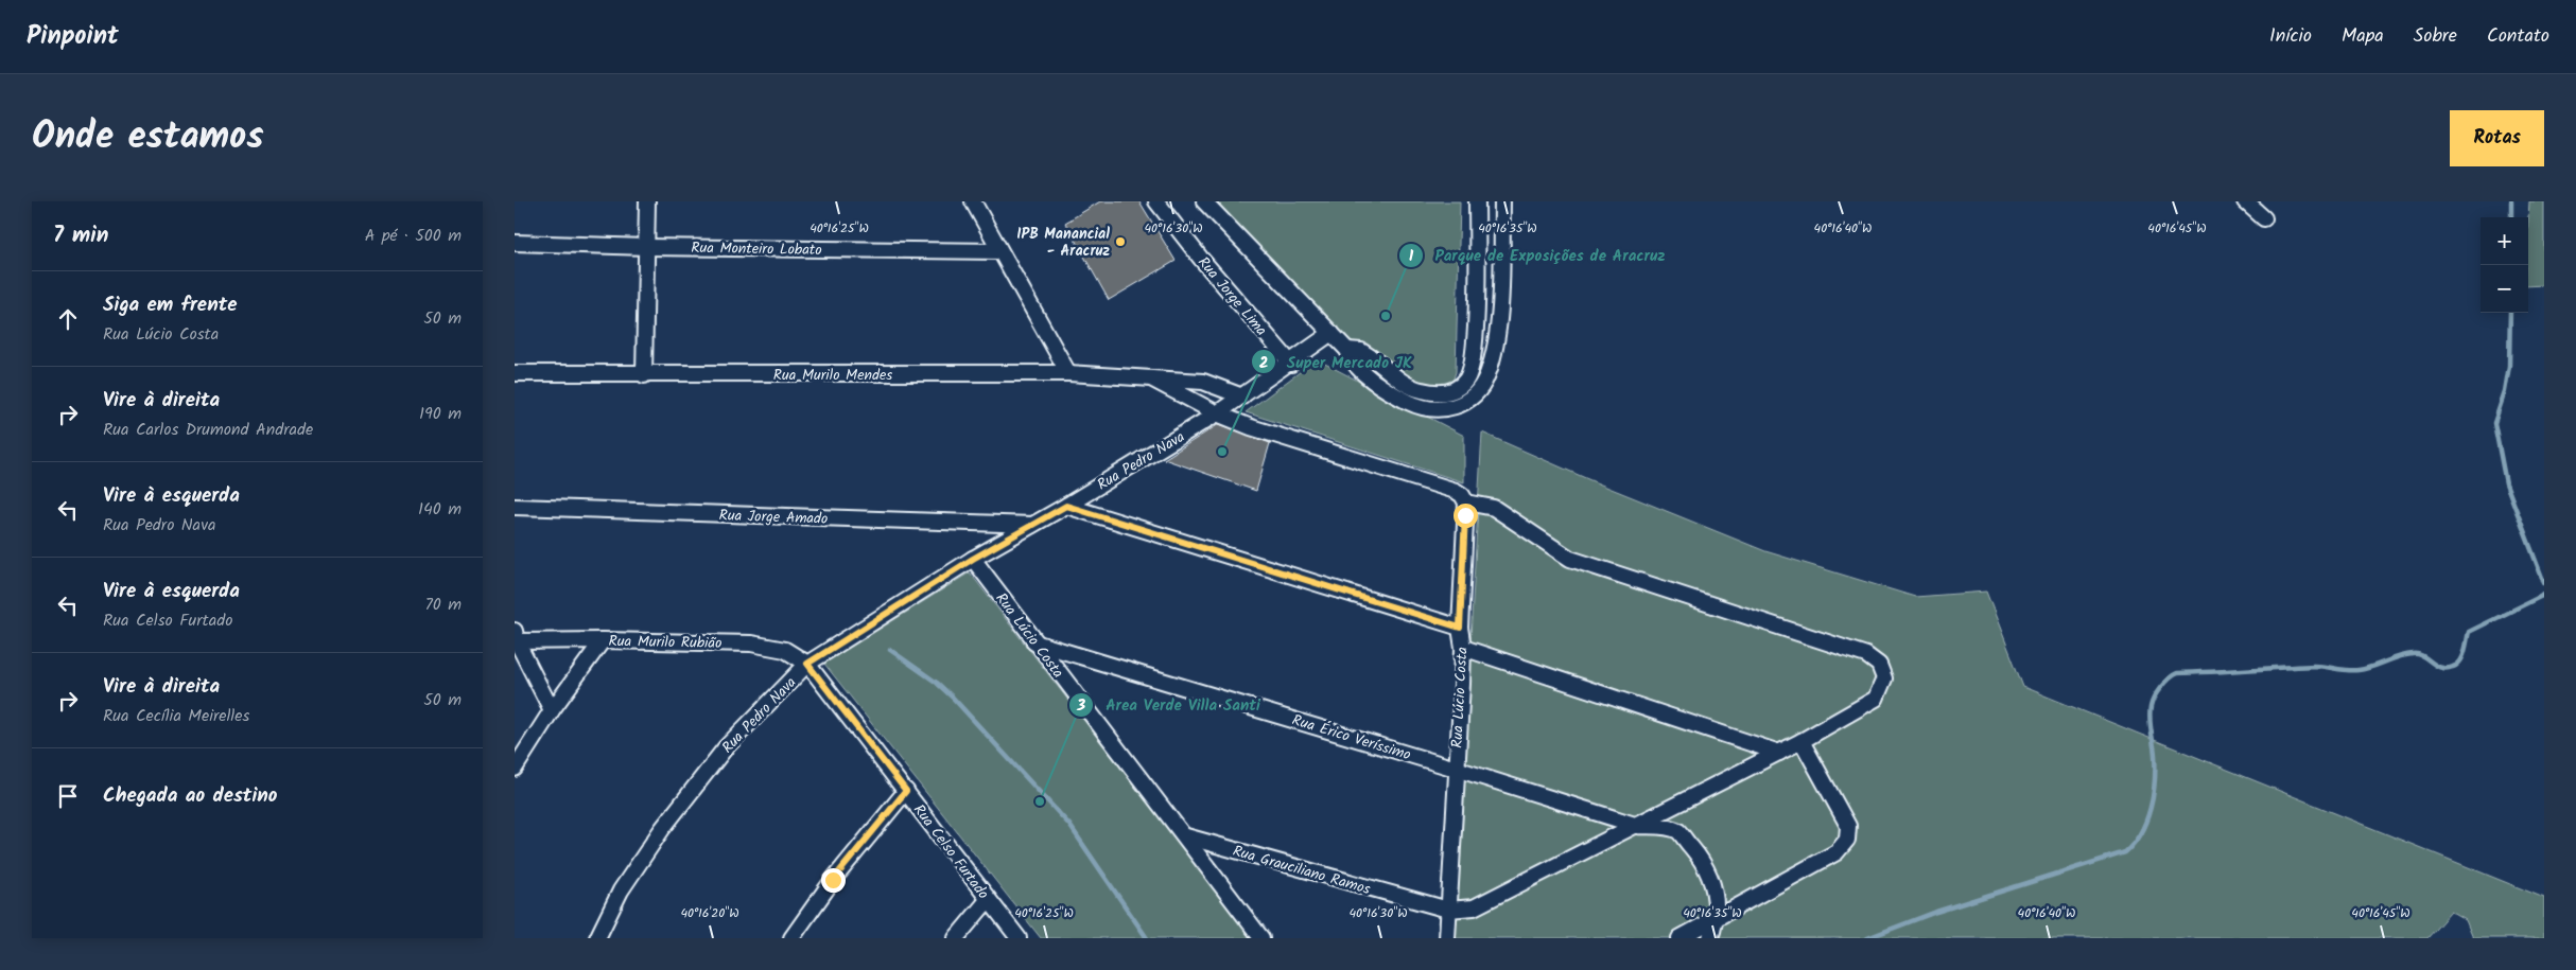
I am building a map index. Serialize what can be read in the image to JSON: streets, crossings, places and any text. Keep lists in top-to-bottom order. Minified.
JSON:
{"streets":{"street":["Rua Monteiro Lobato","Rua Jorge Lima","Rua Murilo Mendes","Rua Pedro Nava","Rua Jorge Amado","Rua Lúcio Costa","Rua Murilo Rubião","Rua Érico Veríssimo","Rua Celso Furtado","Rua Grauciliano Ramos"]},"crossings":[["Rua Jorge Lima","Rua Pedro Nava"],["Rua Murilo Mendes","Rua Pedro Nava"],["Rua Pedro Nava","Rua Jorge Amado"],["Rua Pedro Nava","Rua Lúcio Costa"],["Rua Pedro Nava","Rua Murilo Rubião"],["Rua Pedro Nava","Rua Celso Furtado"],["Rua Lúcio Costa","Rua Érico Veríssimo"],["Rua Lúcio Costa","Rua Grauciliano Ramos"],["Rua Murilo Rubião","Rua Celso Furtado"]],"places":["IPB Manancial - Aracruz","Parque de Exposições de Aracruz","Super Mercado JK","Area Verde Villa Santi"],"page":{"header":"Pinpoint","nav":["Início","Mapa","Sobre","Contato"],"title":"Onde estamos","buttons":"Rotas","heading":["7 min","A pé · 500 m"],"map_buttons":["+","−"],"list":[["Siga em frente","Rua Lúcio Costa","50 m"],["Vire à direita","Rua Carlos Drumond Andrade","190 m"],["Vire à esquerda","Rua Pedro Nava","140 m"],["Vire à esquerda","Rua Celso Furtado","70 m"],["Vire à direita","Rua Cecília Meirelles","50 m"],"Chegada ao destino"]},"coordinates":["40°16'25\"W","40°16'30\"W","40°16'35\"W","40°16'40\"W","40°16'45\"W","40°16'20\"W"]}
